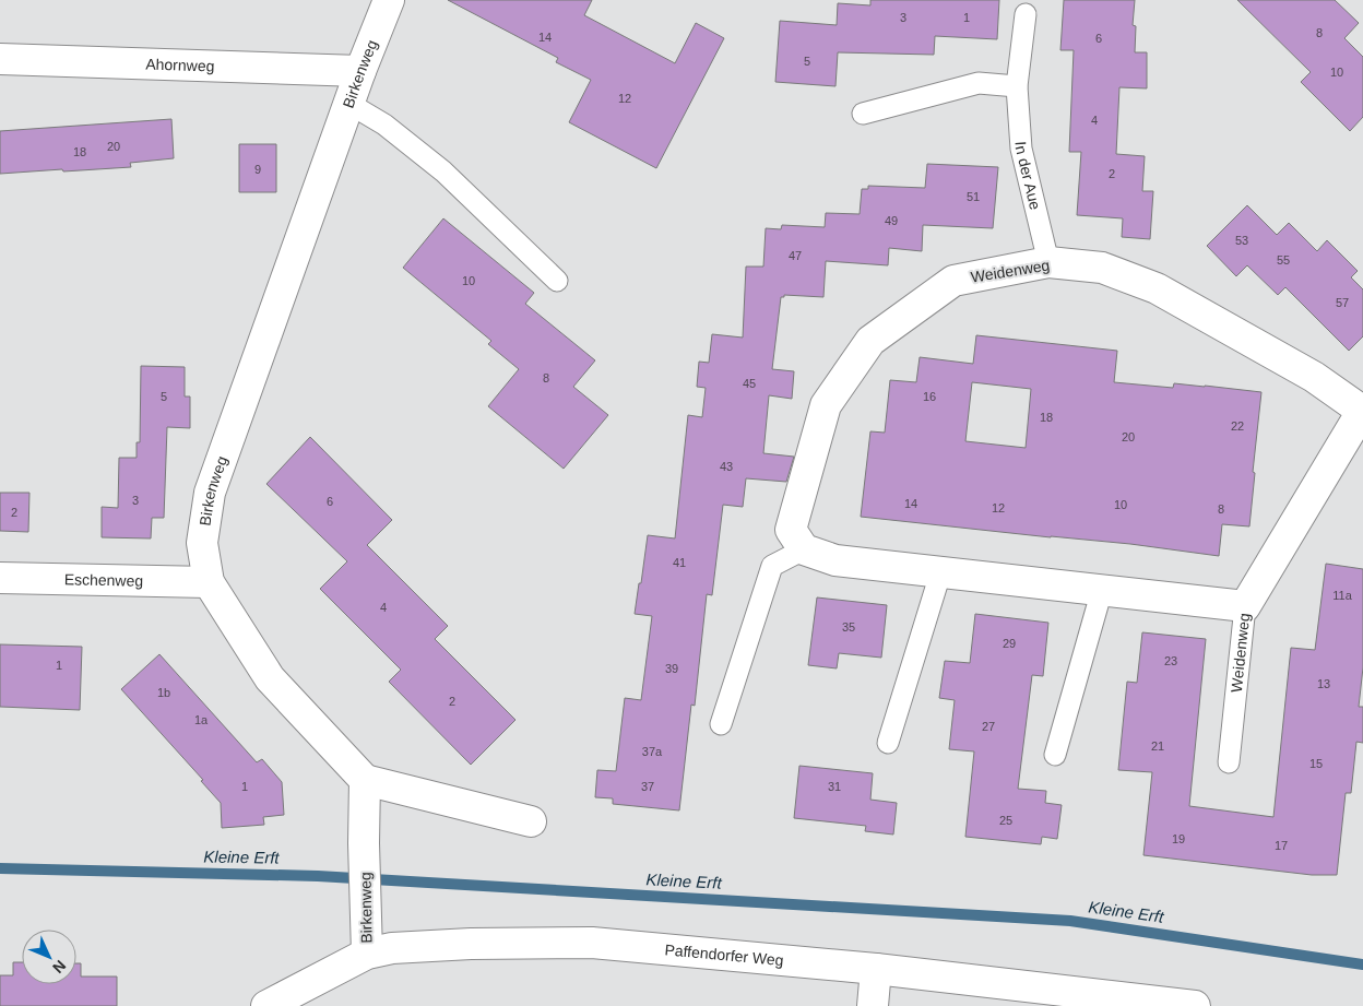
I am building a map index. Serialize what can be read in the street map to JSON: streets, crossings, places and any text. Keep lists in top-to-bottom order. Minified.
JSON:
{"streets":{"street":["Ahornweg","Birkenweg","Weidenweg","Eschenweg","Paffendorfer Weg"],"lane":["In der Aue"]},"crossings":[["Ahornweg","Birkenweg"],["Birkenweg","Eschenweg"],["Birkenweg","Paffendorfer Weg"],["In der Aue","Weidenweg"]],"water":["Kleine Erft"],"house_numbers":["3","1","8","14","6","5","10","12","4","20","18","9","2","51","49","53","47","55","10","57","8","45","5","16","18","22","20","43","3","6","14","10","12","8","2","41","11a","4","35","29","23","1","39","13","1b","2","1a","27","21","37a","15","1","37","31","25","19","17"],"north":"bottom right"}
